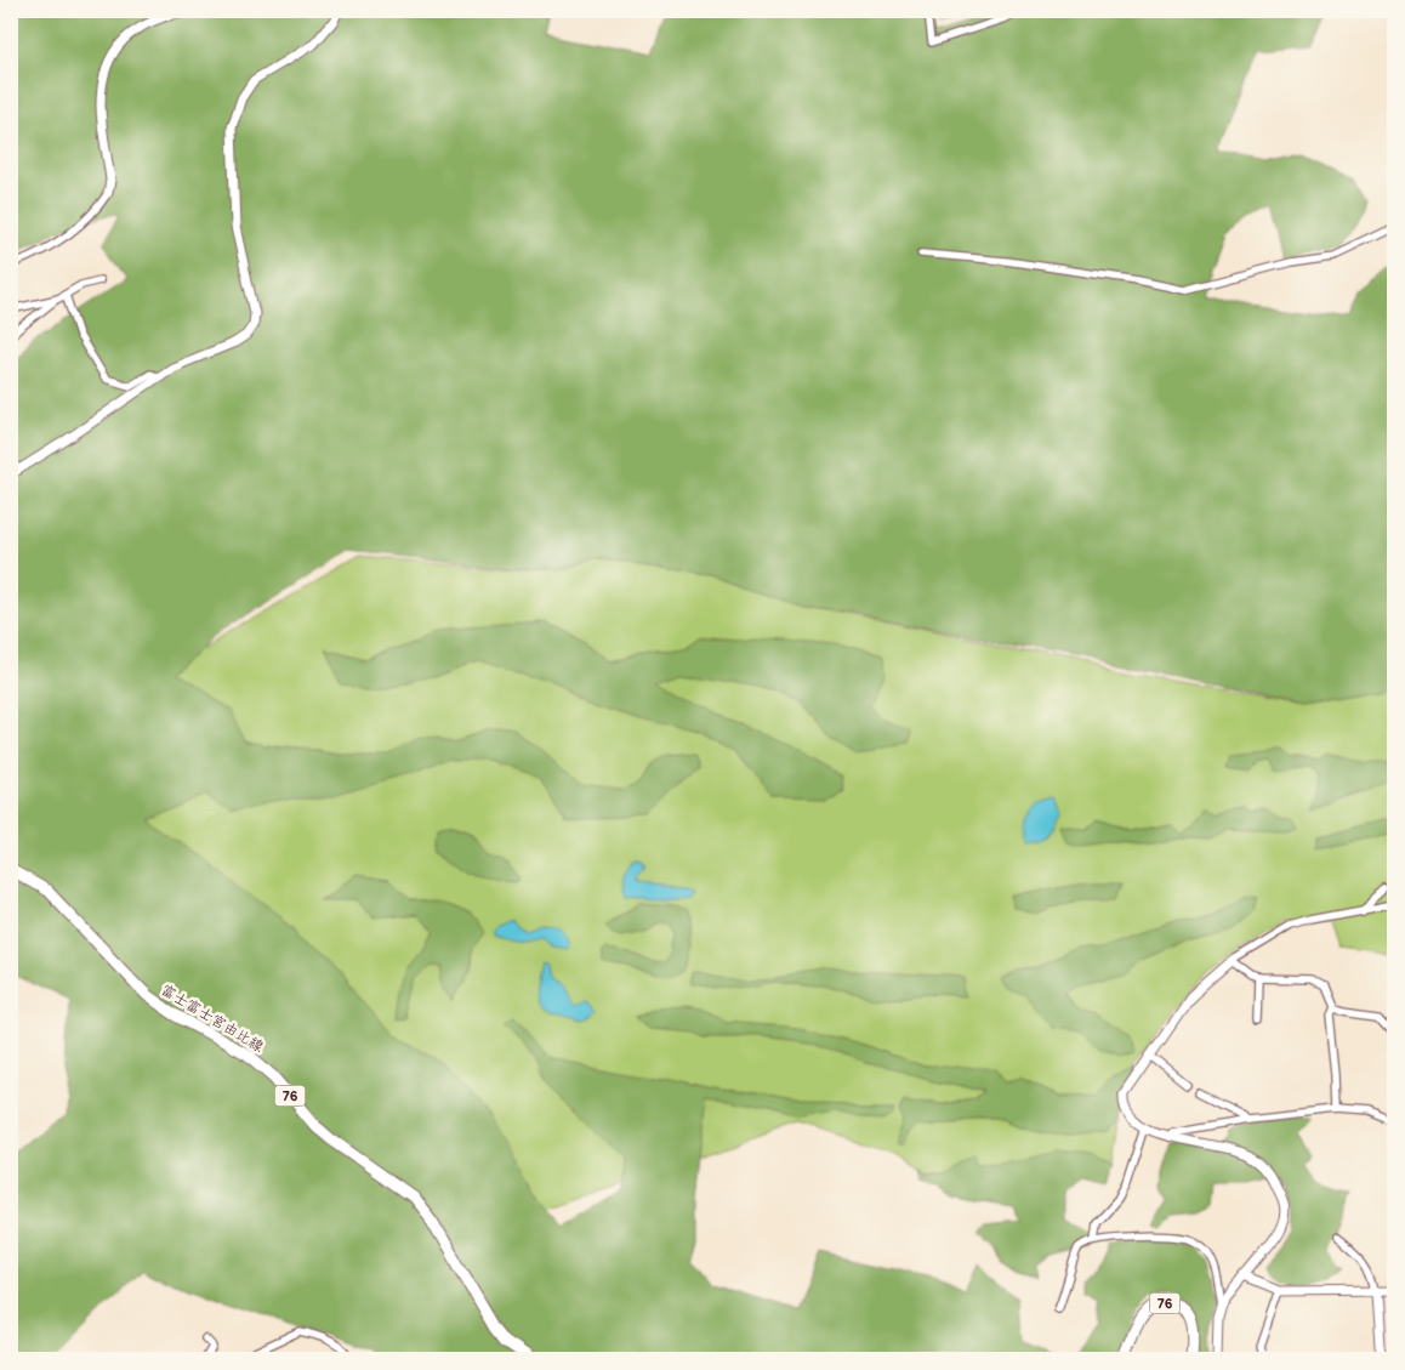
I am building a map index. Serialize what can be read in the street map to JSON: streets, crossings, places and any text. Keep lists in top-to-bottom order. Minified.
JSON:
{"streets":{"main road":["富士富士宮由比線","76"]}}
